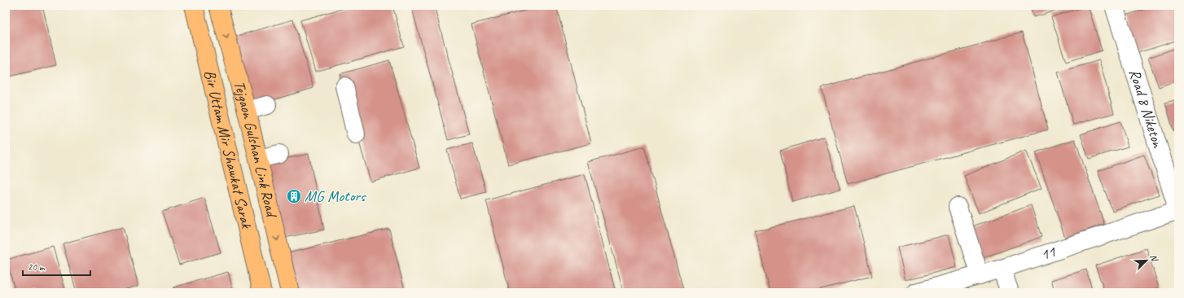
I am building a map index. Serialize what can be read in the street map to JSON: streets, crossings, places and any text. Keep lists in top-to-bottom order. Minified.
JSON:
{"streets":{"main road":["Bir Uttam Mir Shawkat Sarak","Tejgaon Gulshan Link Road"],"street":["Road 8 Niketon","11"]},"crossings":[["Road 8 Niketon","11"]],"one_way":["Tejgaon Gulshan Link Road"],"places":{"building":["MG Motors"]},"scale_bar":"20 m","north":"top right"}
